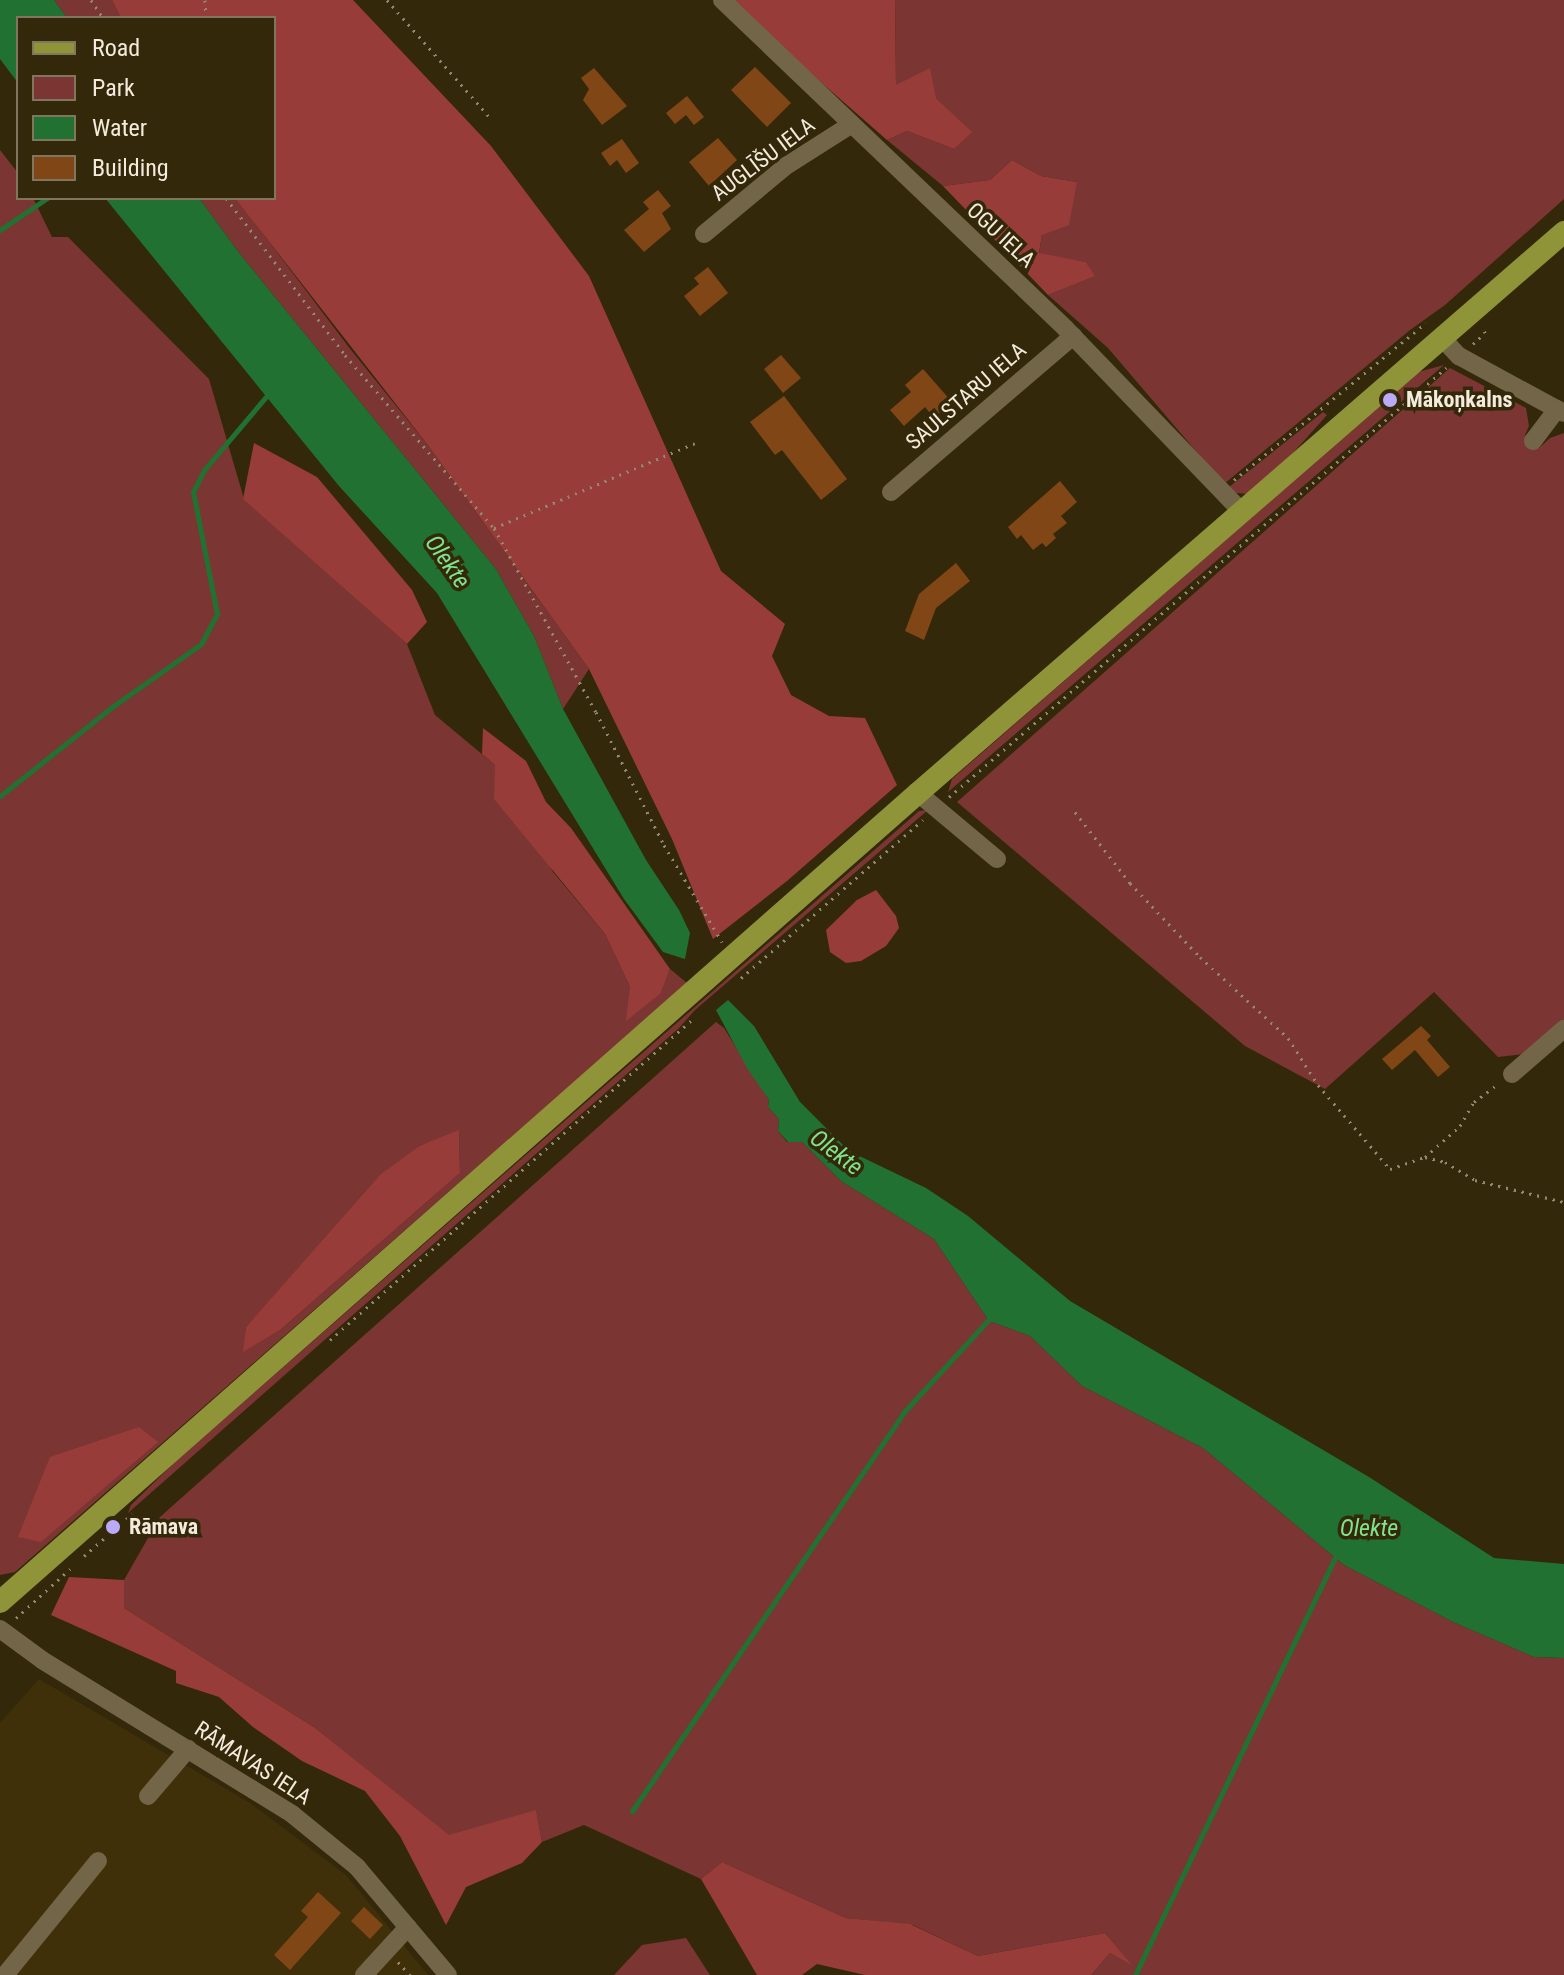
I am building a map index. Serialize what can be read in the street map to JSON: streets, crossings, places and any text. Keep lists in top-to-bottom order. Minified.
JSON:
{"streets":{"street":["AUGLĪŠU IELA","OGU IELA","SAULSTARU IELA","RĀMAVAS IELA"]},"crossings":[["AUGLĪŠU IELA","OGU IELA"],["OGU IELA","SAULSTARU IELA"]],"water":["Olekte"],"places":["Mākoņkalns","Rāmava"],"legend":["Road","Park","Water","Building"]}
